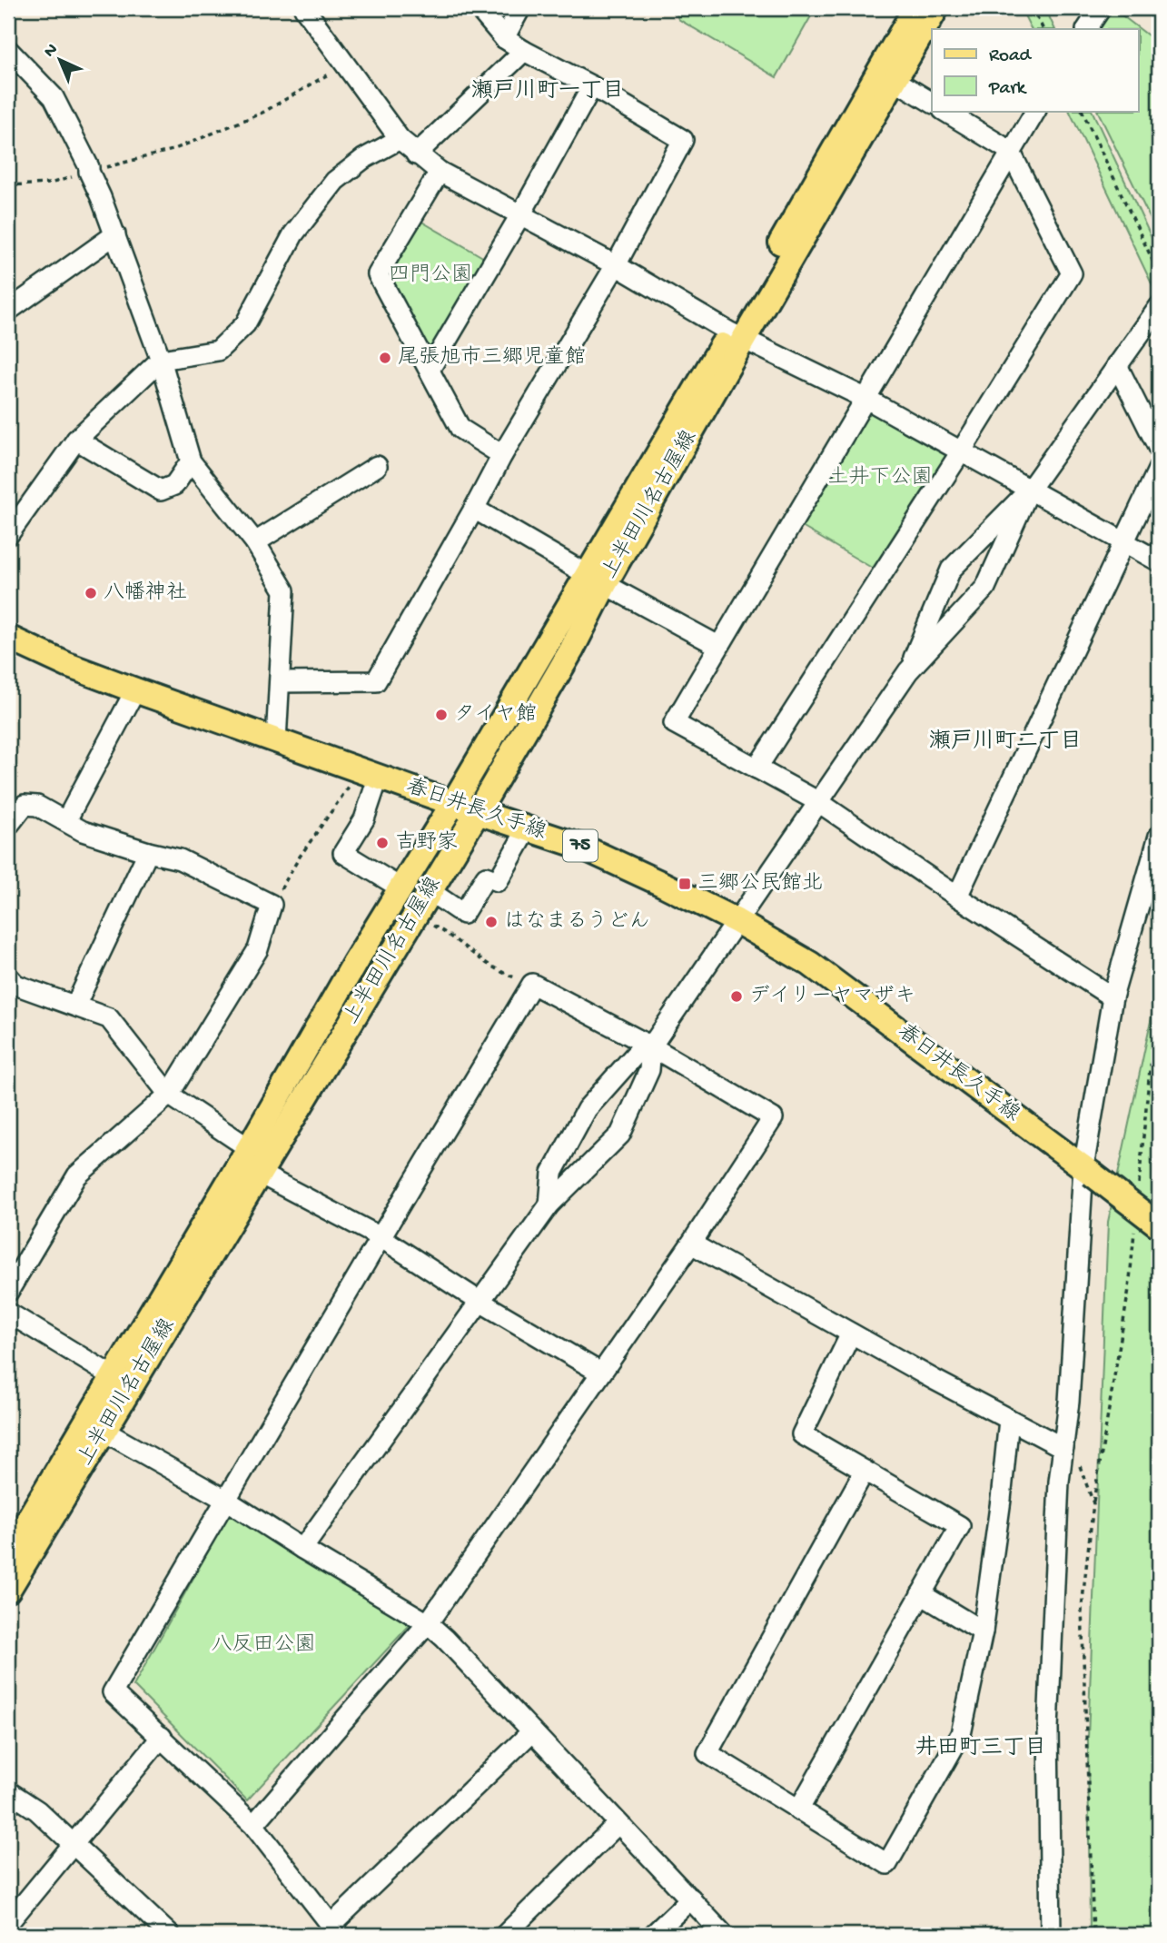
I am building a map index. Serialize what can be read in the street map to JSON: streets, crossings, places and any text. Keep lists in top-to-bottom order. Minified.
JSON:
{"streets":{"main road":["上半田川名古屋線","春日井長久手線","75"]},"crossings":[["上半田川名古屋線","春日井長久手線"]],"districts":["瀬戸川町一丁目","瀬戸川町二丁目","井田町三丁目"],"parks":["四門公園","土井下公園","八反田公園"],"places":{"other":["尾張旭市三郷児童館","八幡神社","タイヤ館","吉野家","はなまるうどん","デイリーヤマザキ"],"transit":["三郷公民館北"]},"legend":["Road","Park"],"north":"top left"}
